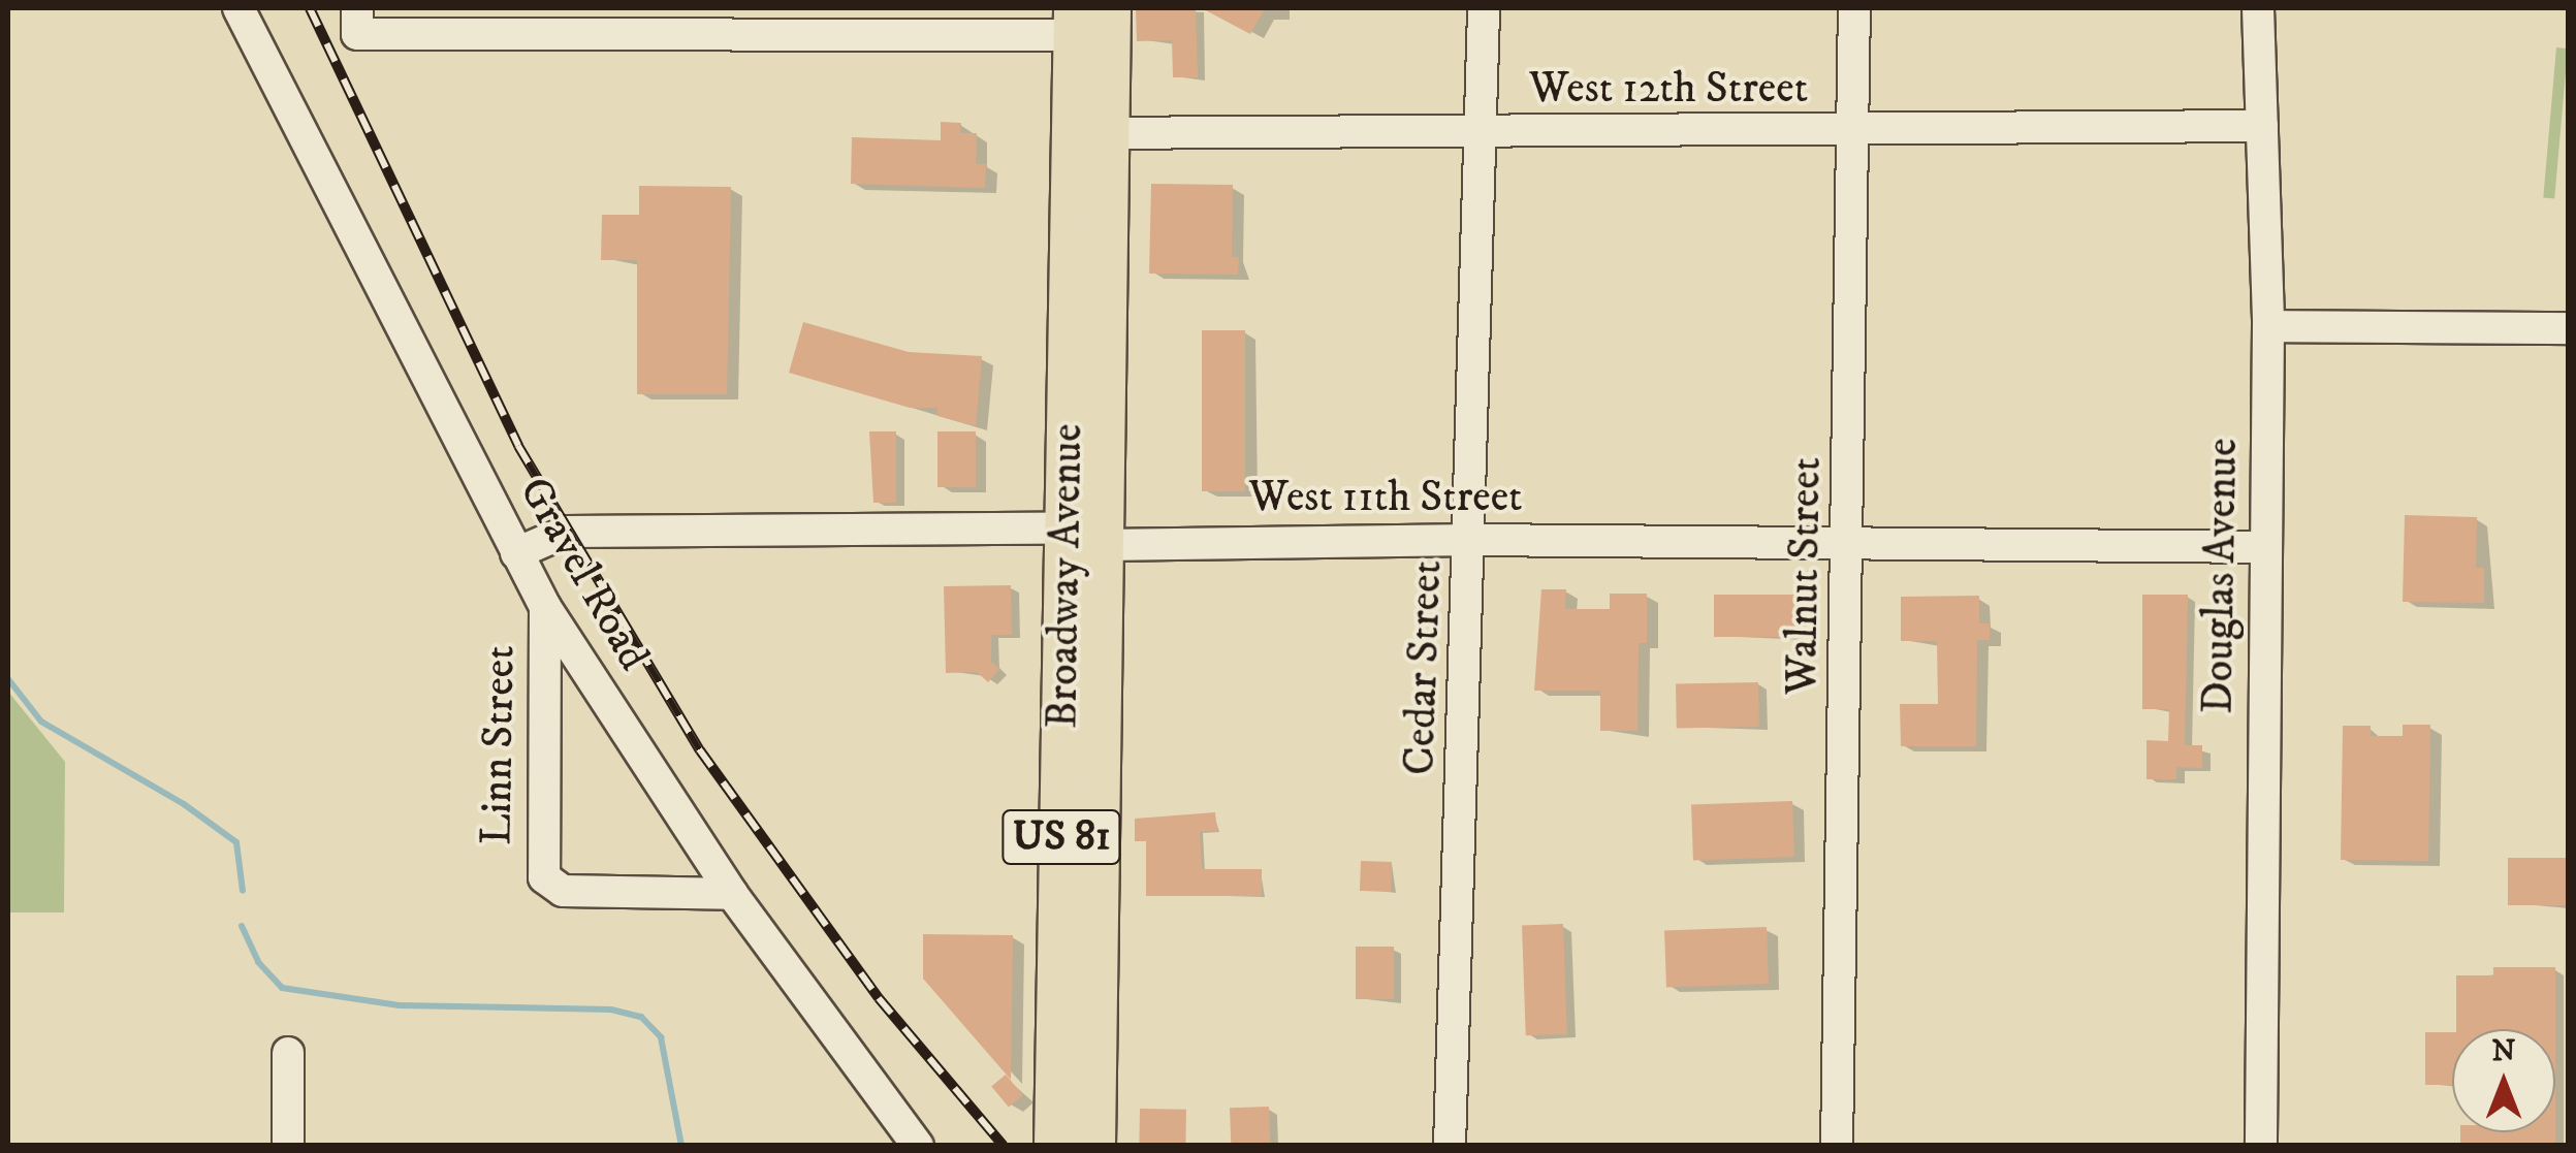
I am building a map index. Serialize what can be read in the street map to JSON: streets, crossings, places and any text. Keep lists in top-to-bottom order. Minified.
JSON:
{"streets":{"highway":["Broadway Avenue","US 81"],"street":["West 12th Street","West 11th Street","Gravel Road","Walnut Street","Douglas Avenue","Cedar Street","Linn Street"]},"crossings":[["West 12th Street","Broadway Avenue"],["West 12th Street","Walnut Street"],["West 12th Street","Douglas Avenue"],["West 12th Street","Cedar Street"],["West 11th Street","Gravel Road"],["West 11th Street","Broadway Avenue"],["West 11th Street","Walnut Street"],["West 11th Street","Douglas Avenue"],["West 11th Street","Cedar Street"],["Gravel Road","Linn Street"]],"north":"top"}
